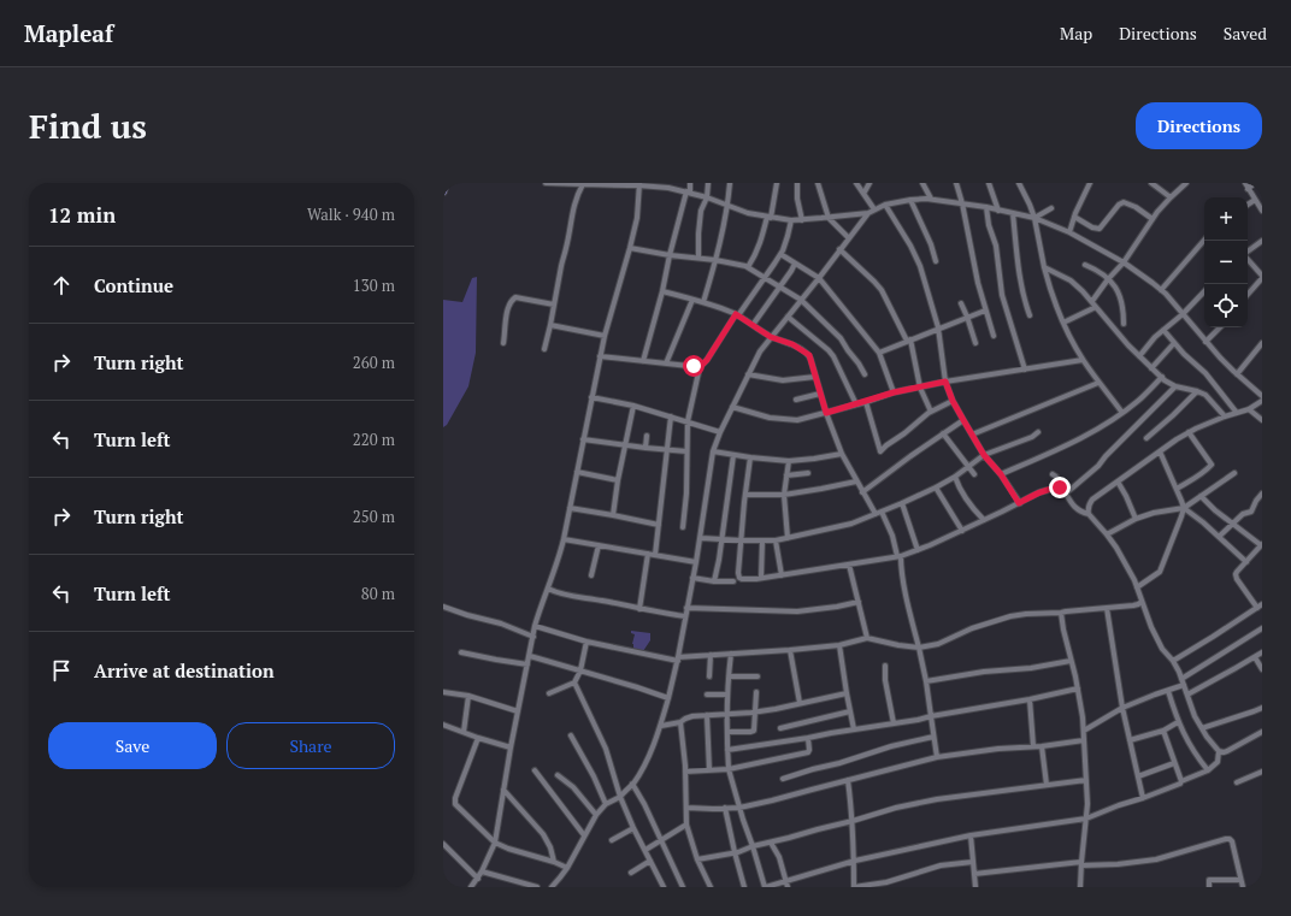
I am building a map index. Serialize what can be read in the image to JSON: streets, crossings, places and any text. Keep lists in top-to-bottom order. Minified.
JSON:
{"page":{"header":"Mapleaf","nav":["Map","Directions","Saved"],"buttons":["Directions",["Save","Share"]],"title":"Find us","heading":["12 min","Walk · 940 m"],"map_buttons":["+","−"],"list":[["Continue","130 m"],["Turn right","260 m"],["Turn left","220 m"],["Turn right","250 m"],["Turn left","80 m"],"Arrive at destination"]}}
